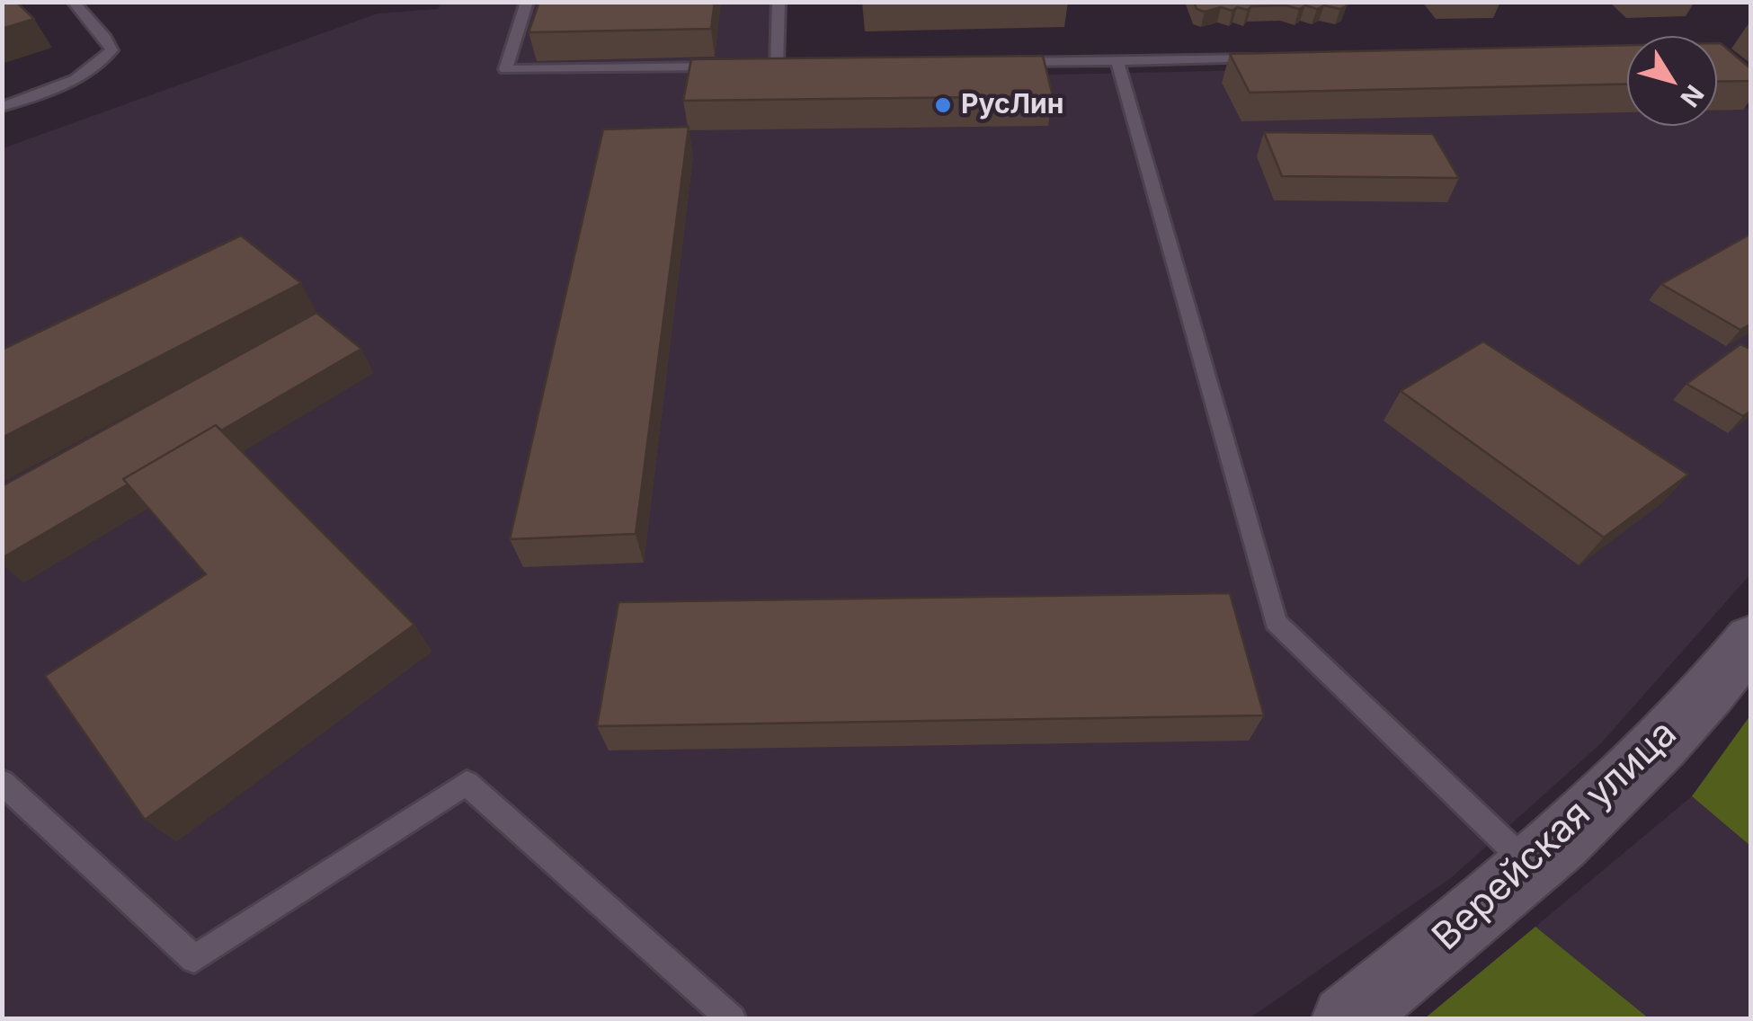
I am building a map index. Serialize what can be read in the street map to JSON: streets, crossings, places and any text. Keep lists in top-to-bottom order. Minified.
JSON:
{"streets":{"street":["Верейская улица"]},"places":["РусЛин"],"north":"bottom right"}
